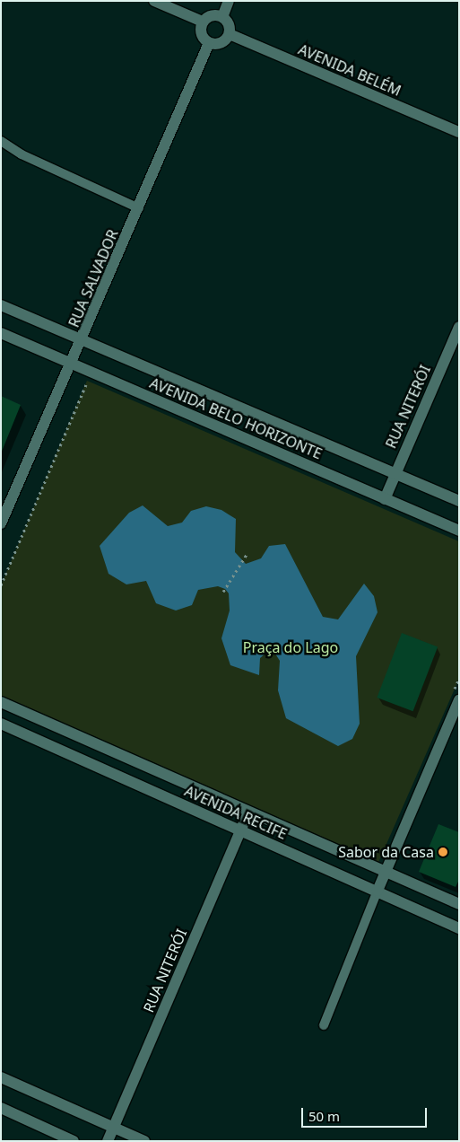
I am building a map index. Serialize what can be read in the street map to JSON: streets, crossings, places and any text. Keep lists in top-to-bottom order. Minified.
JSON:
{"streets":{"street":["AVENIDA BELÉM","RUA SALVADOR","RUA NITERÓI","AVENIDA BELO HORIZONTE","AVENIDA RECIFE"]},"crossings":[["AVENIDA BELÉM","RUA SALVADOR"],["RUA SALVADOR","AVENIDA BELO HORIZONTE"],["RUA NITERÓI","AVENIDA BELO HORIZONTE"],["RUA NITERÓI","AVENIDA RECIFE"]],"parks":["Praça do Lago"],"places":["Sabor da Casa"],"scale_bar":"50 m"}
